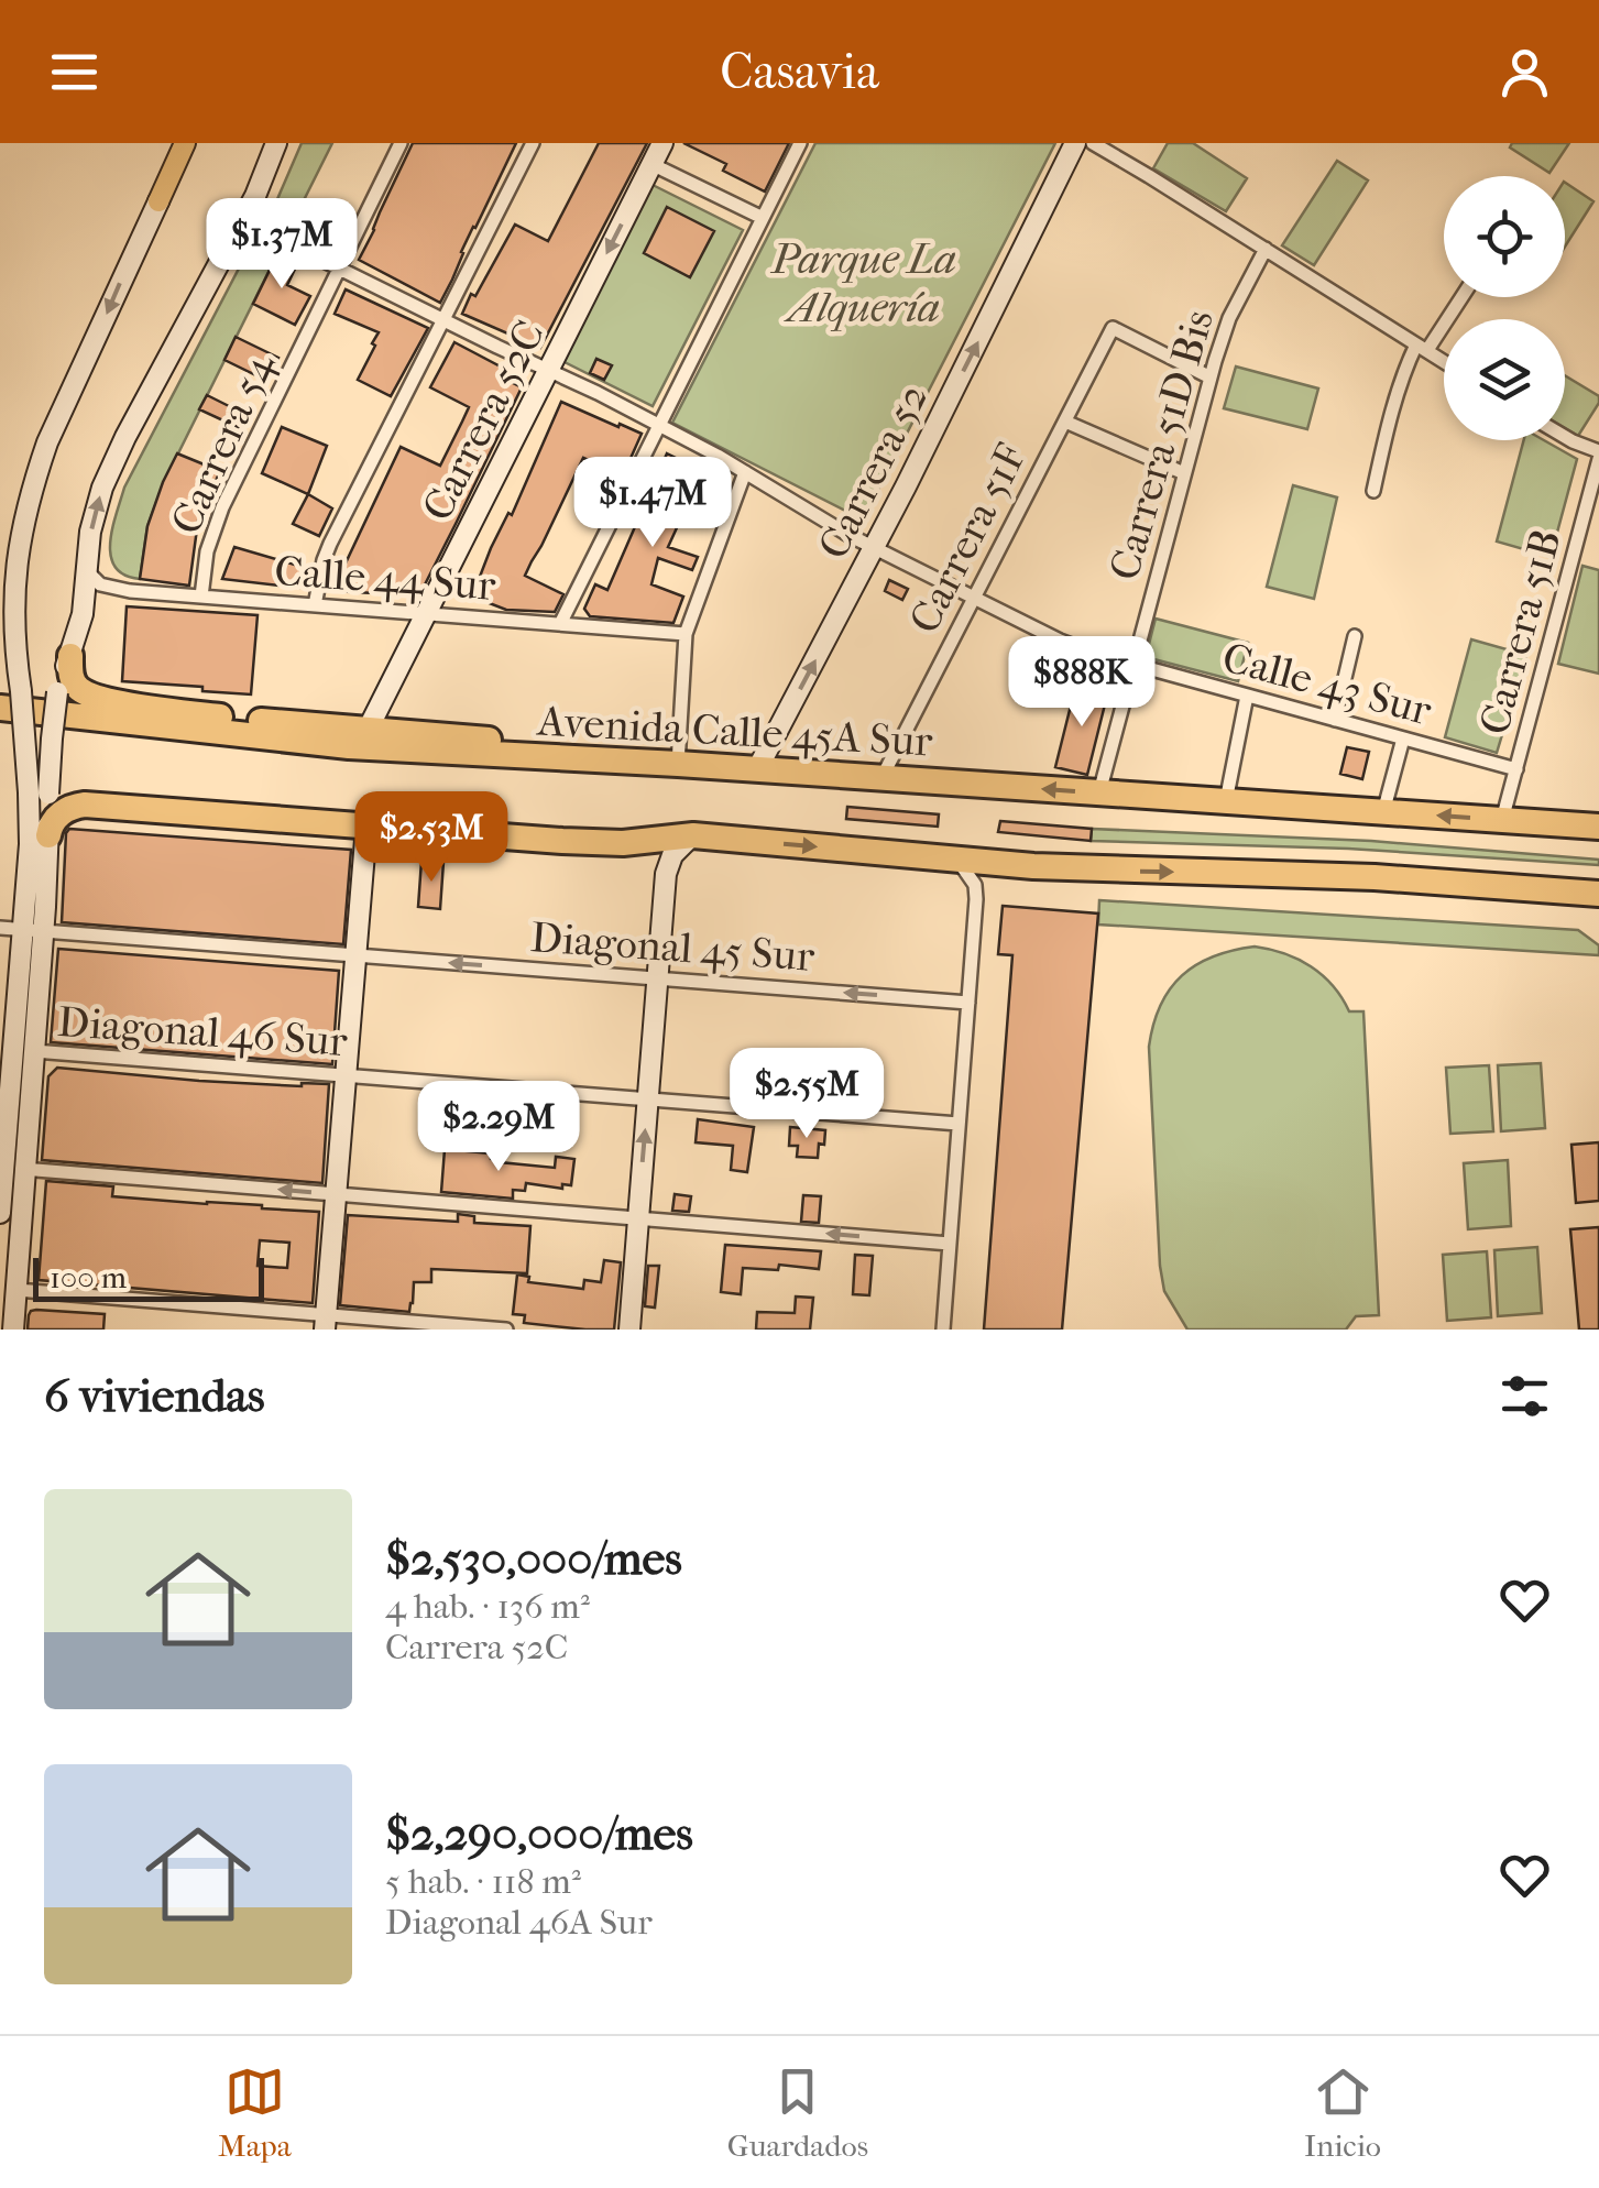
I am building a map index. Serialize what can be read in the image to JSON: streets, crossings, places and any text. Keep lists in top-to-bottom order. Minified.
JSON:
{"streets":{"highway":["Avenida Calle 45A Sur"],"street":["Carrera 52C","Carrera 54","Carrera 51D Bis","Carrera 52","Carrera 51F","Calle 44 Sur","Carrera 51B","Calle 43 Sur","Diagonal 45 Sur","Diagonal 46 Sur"]},"crossings":[["Carrera 52C","Calle 44 Sur"],["Carrera 52C","Calle 43 Sur"],["Carrera 54","Calle 44 Sur"],["Carrera 54","Calle 43 Sur"],["Carrera 51D Bis","Carrera 51F"],["Carrera 51D Bis","Calle 43 Sur"],["Carrera 51D Bis","Avenida Calle 45A Sur"],["Carrera 52","Calle 43 Sur"],["Carrera 52","Avenida Calle 45A Sur"],["Carrera 51F","Calle 43 Sur"],["Carrera 51F","Avenida Calle 45A Sur"],["Carrera 51B","Calle 43 Sur"],["Carrera 51B","Avenida Calle 45A Sur"]],"one_way":["Diagonal 45 Sur"],"parks":["Parque La Alquería"],"scale_bar":"100 m","page":{"header":"Casavia","price":["$1.37M","$1.47M","$888K","$2.53M","$2.55M","$2.29M"],"scale":"100 m","heading":"6 viviendas","list":[{"name":"$2,530,000/mes","note":"4 hab. · 136 m² · Carrera 52C"},{"name":"$2,290,000/mes","note":"5 hab. · 118 m² · Diagonal 46A Sur"}],"tabs":["Mapa","Guardados","Inicio"]}}
